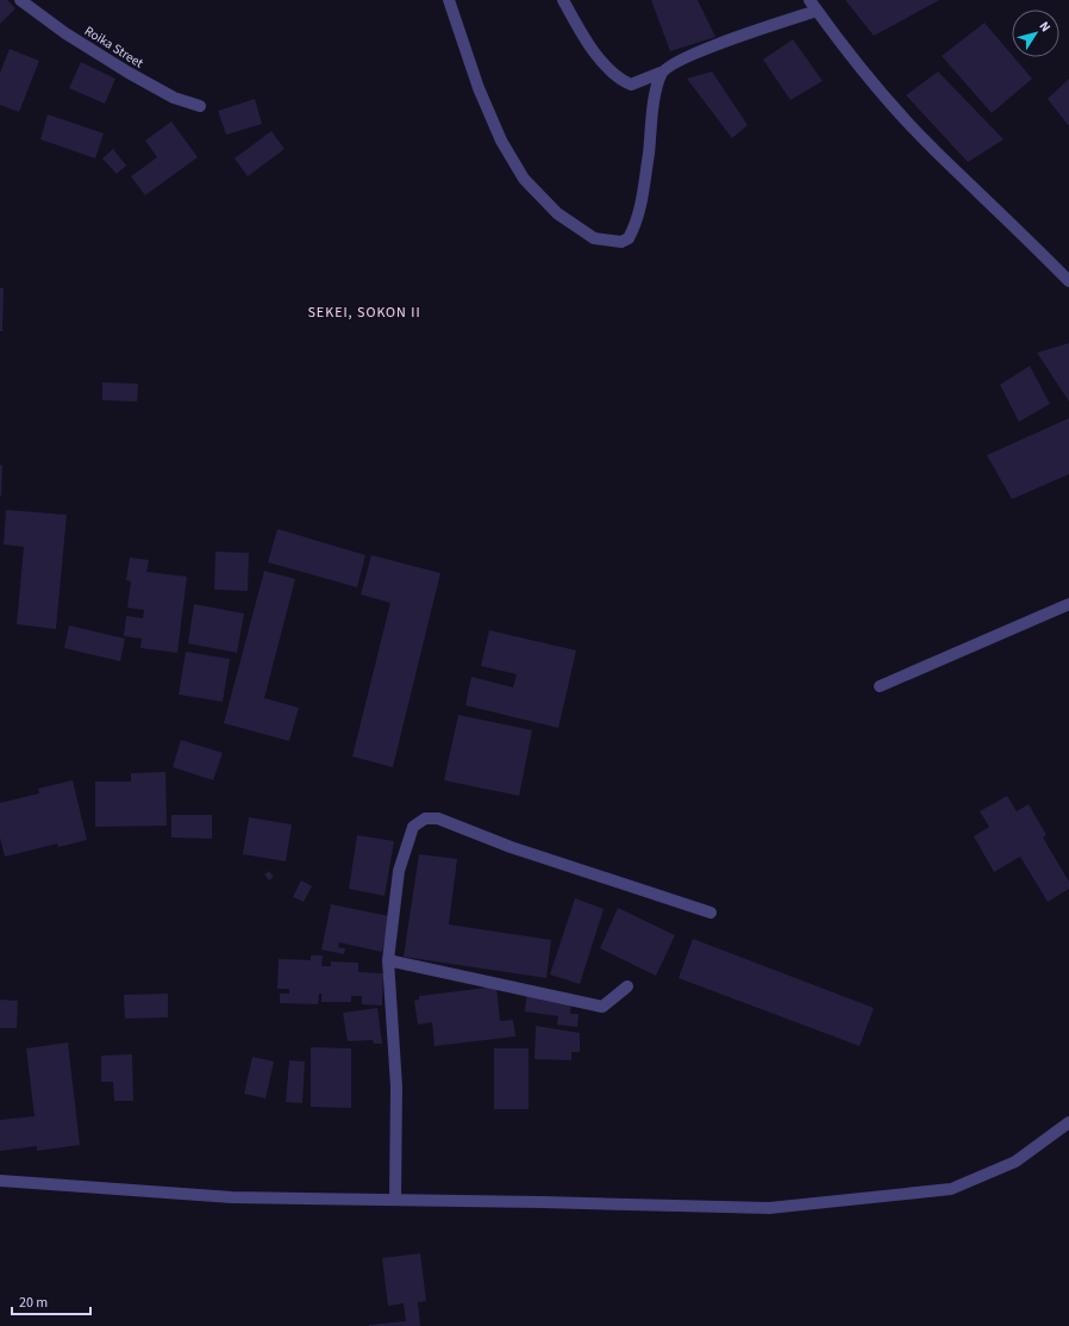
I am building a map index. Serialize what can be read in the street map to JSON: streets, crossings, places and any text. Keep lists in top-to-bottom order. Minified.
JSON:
{"streets":{"street":["Roika Street"]},"districts":["SEKEI, SOKON II"],"scale_bar":"20 m","north":"top right"}
